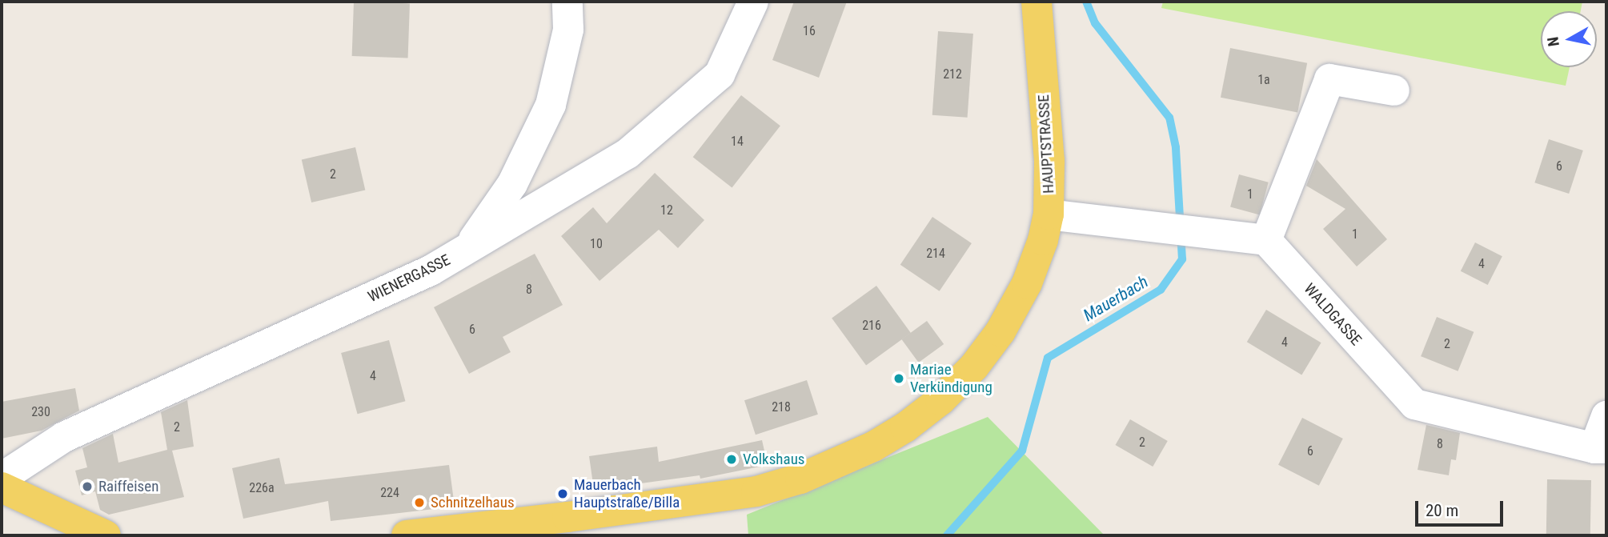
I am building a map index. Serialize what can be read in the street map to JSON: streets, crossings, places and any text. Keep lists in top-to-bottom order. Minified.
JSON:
{"streets":{"main road":["HAUPTSTRASSE"],"street":["WIENERGASSE","WALDGASSE"]},"water":["Mauerbach"],"places":["Mariae Verkündigung","Volkshaus","Raiffeisen","Mauerbach Hauptstraße/Billa","Schnitzelhaus"],"house_numbers":["16","212","1a","14","6","2","1","12","1","10","214","4","8","216","6","4","2","4","218","230","2","2","8","6","226a","224"],"scale_bar":"20 m","north":"left"}
